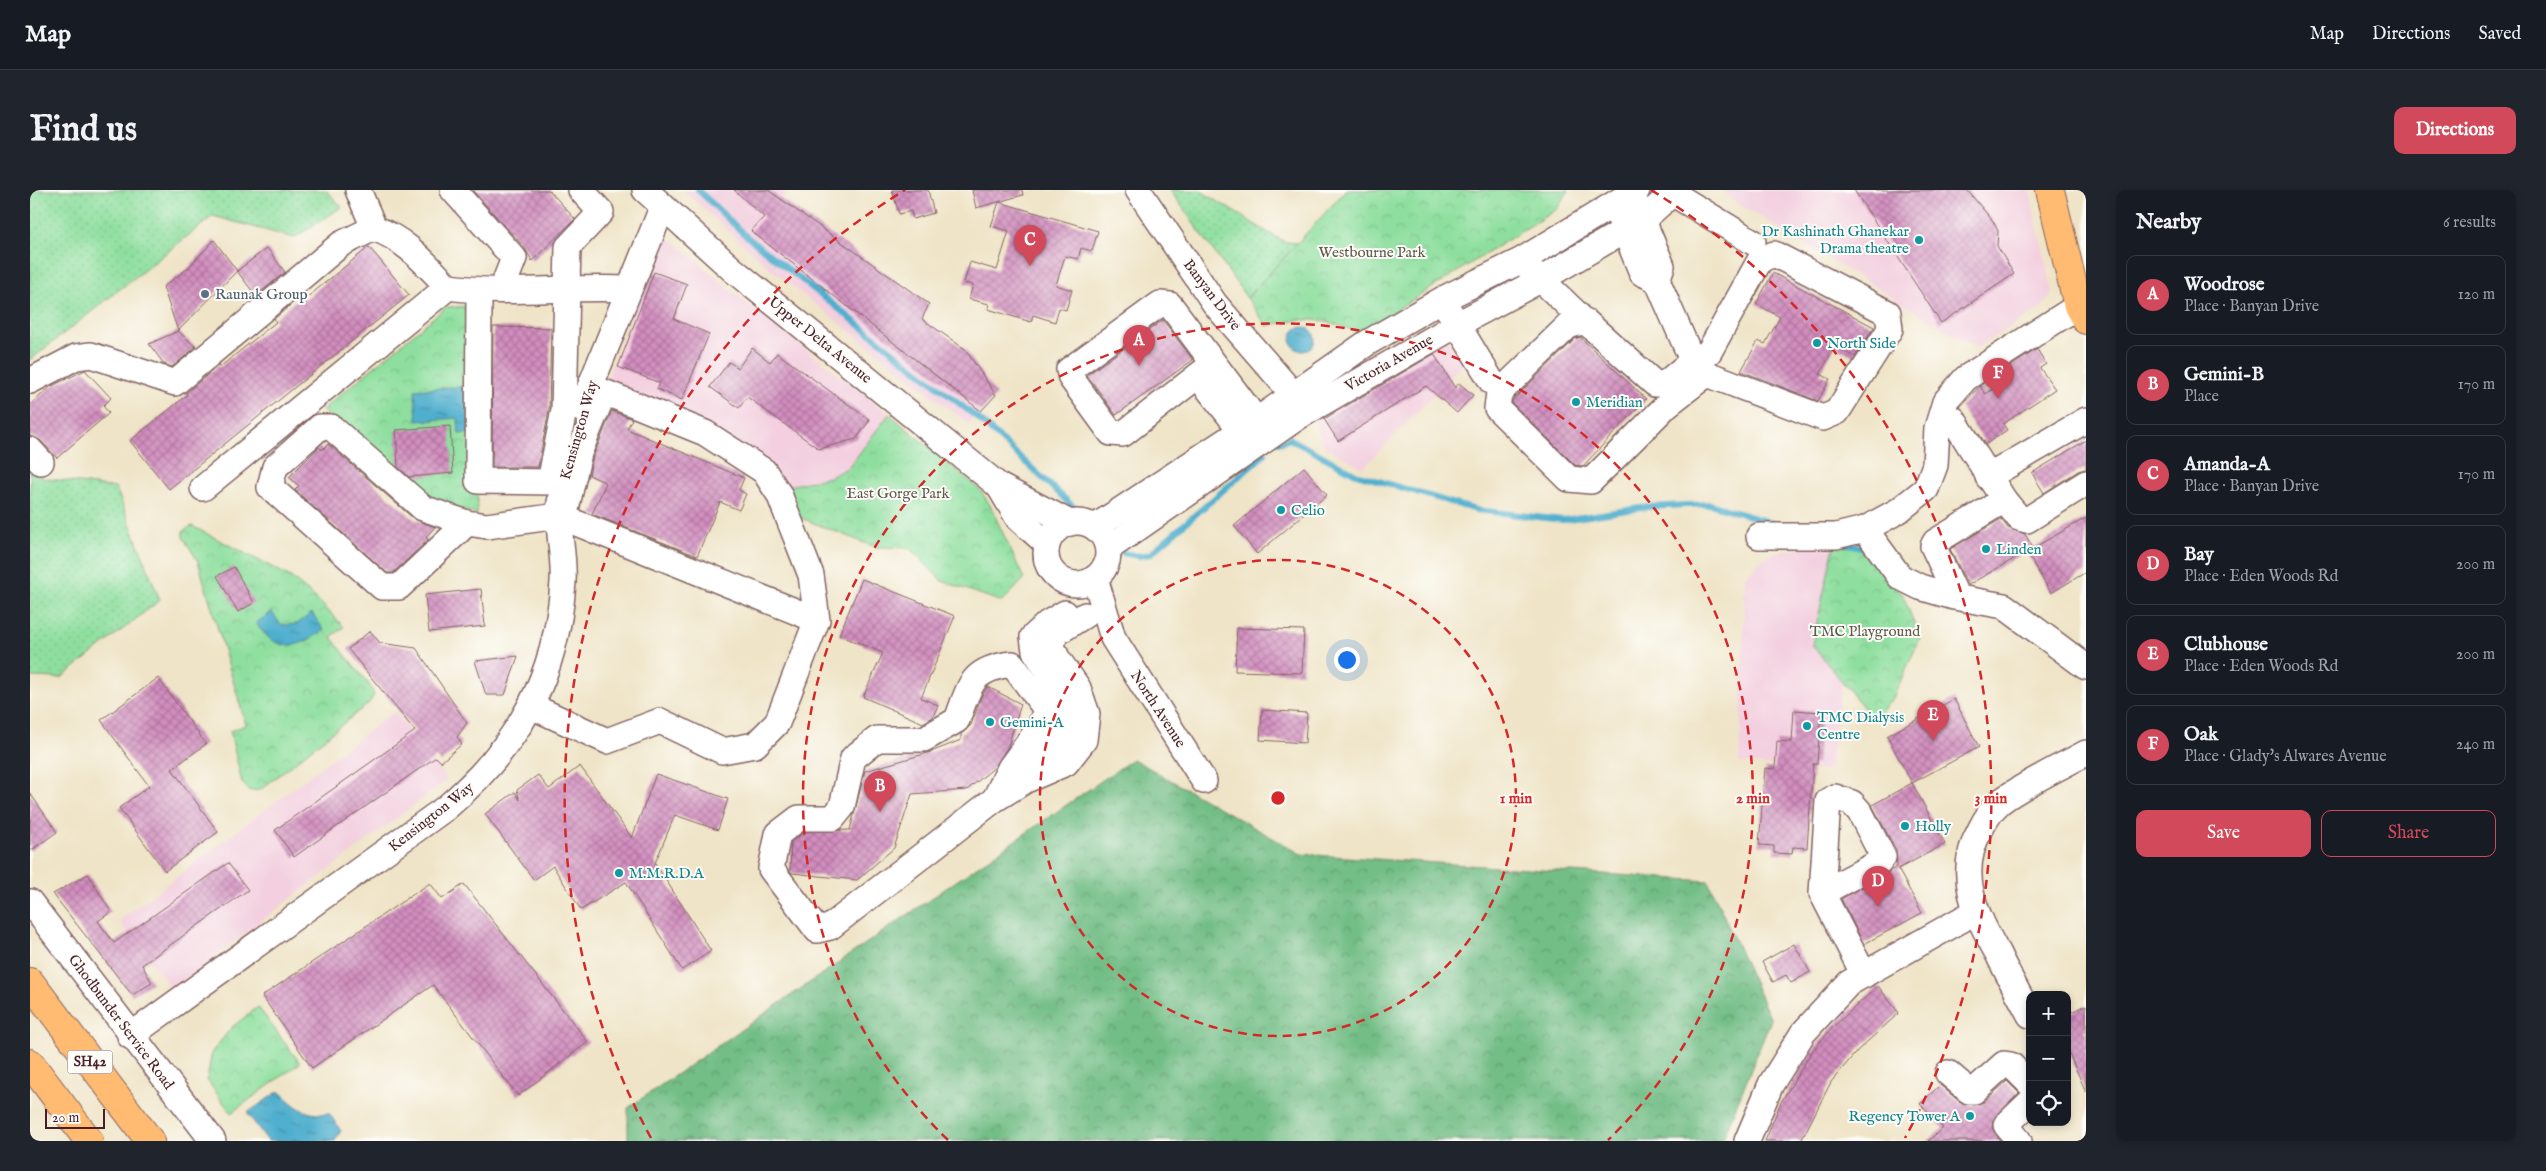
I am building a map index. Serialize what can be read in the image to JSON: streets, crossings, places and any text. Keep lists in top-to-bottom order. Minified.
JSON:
{"streets":{"main road":["SH42"],"street":["Banyan Drive","Upper Delta Avenue","Victoria Avenue","Kensington Way","North Avenue","Ghodbunder Service Road"]},"crossings":[["Banyan Drive","Victoria Avenue"],["Upper Delta Avenue","Victoria Avenue"],["Upper Delta Avenue","Kensington Way"],["Kensington Way","Ghodbunder Service Road"]],"parks":["Westbourne Park","East Gorge Park","TMC Playground"],"places":["Dr Kashinath Ghanekar Drama theatre","Raunak Group","North Side","Meridian","Celio","Linden","Gemini-A","TMC Dialysis Centre","Holly","M.M.R.D.A","Regency Tower A"],"scale_bar":"20 m","page":{"header":"Map","nav":["Map","Directions","Saved"],"buttons":["Directions",["Save","Share"]],"title":"Find us","heading":["Nearby","6 results"],"pins":["C","A","F","E","B","D"],"list":[{"mark":"A","name":"Woodrose","note":"Place · Banyan Drive","value":"120 m"},{"mark":"B","name":"Gemini-B","note":"Place","value":"170 m"},{"mark":"C","name":"Amanda-A","note":"Place · Banyan Drive","value":"170 m"},{"mark":"D","name":"Bay","note":"Place · Eden Woods Rd","value":"200 m"},{"mark":"E","name":"Clubhouse","note":"Place · Eden Woods Rd","value":"200 m"},{"mark":"F","name":"Oak","note":"Place · Glady's Alwares Avenue","value":"240 m"}],"map_buttons":["+","−"],"scale":"20 m"},"rings":["1 min","2 min","3 min"]}
